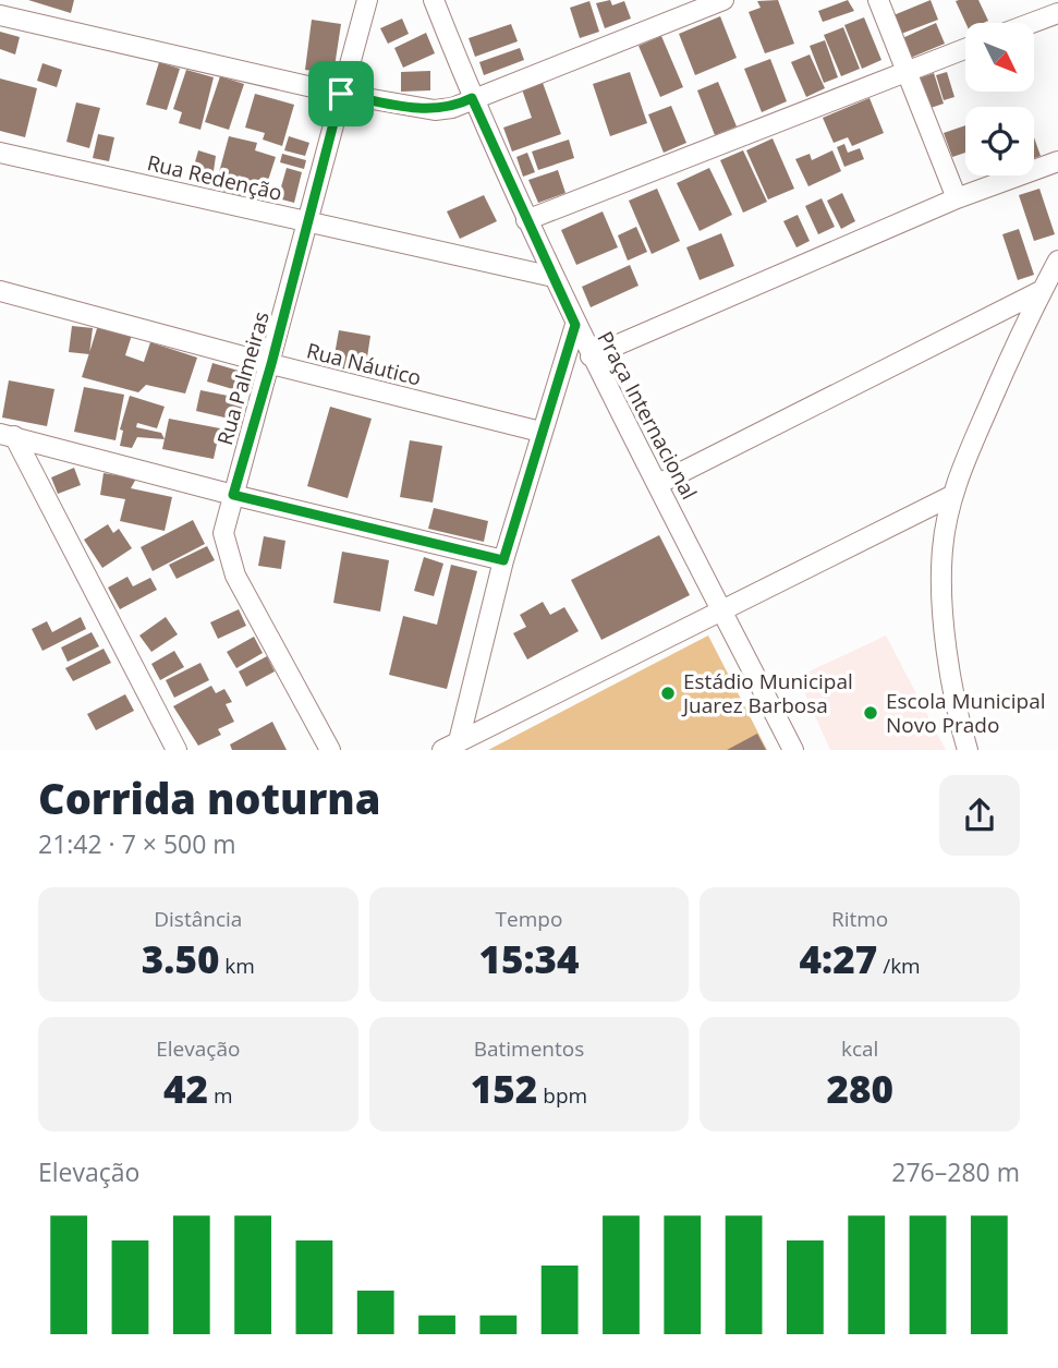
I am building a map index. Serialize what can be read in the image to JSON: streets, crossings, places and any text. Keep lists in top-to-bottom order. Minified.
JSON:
{"streets":{"street":["Rua Redenção","Rua Náutico","Rua Palmeiras","Praça Internacional"]},"crossings":[["Rua Redenção","Rua Palmeiras"],["Rua Náutico","Rua Palmeiras"],["Rua Náutico","Praça Internacional"]],"places":["Estádio Municipal Juarez Barbosa","Escola Municipal Novo Prado"],"north":"bottom right","page":{"heading":["Corrida noturna","21:42 · 7 × 500 m"],"stats":[["Distância","3.50 km"],["Tempo","15:34"],["Ritmo","4:27 /km"],["Elevação","42 m"],["Batimentos","152 bpm"],["kcal","280"]],"chart":["Elevação","276–280 m"]}}
